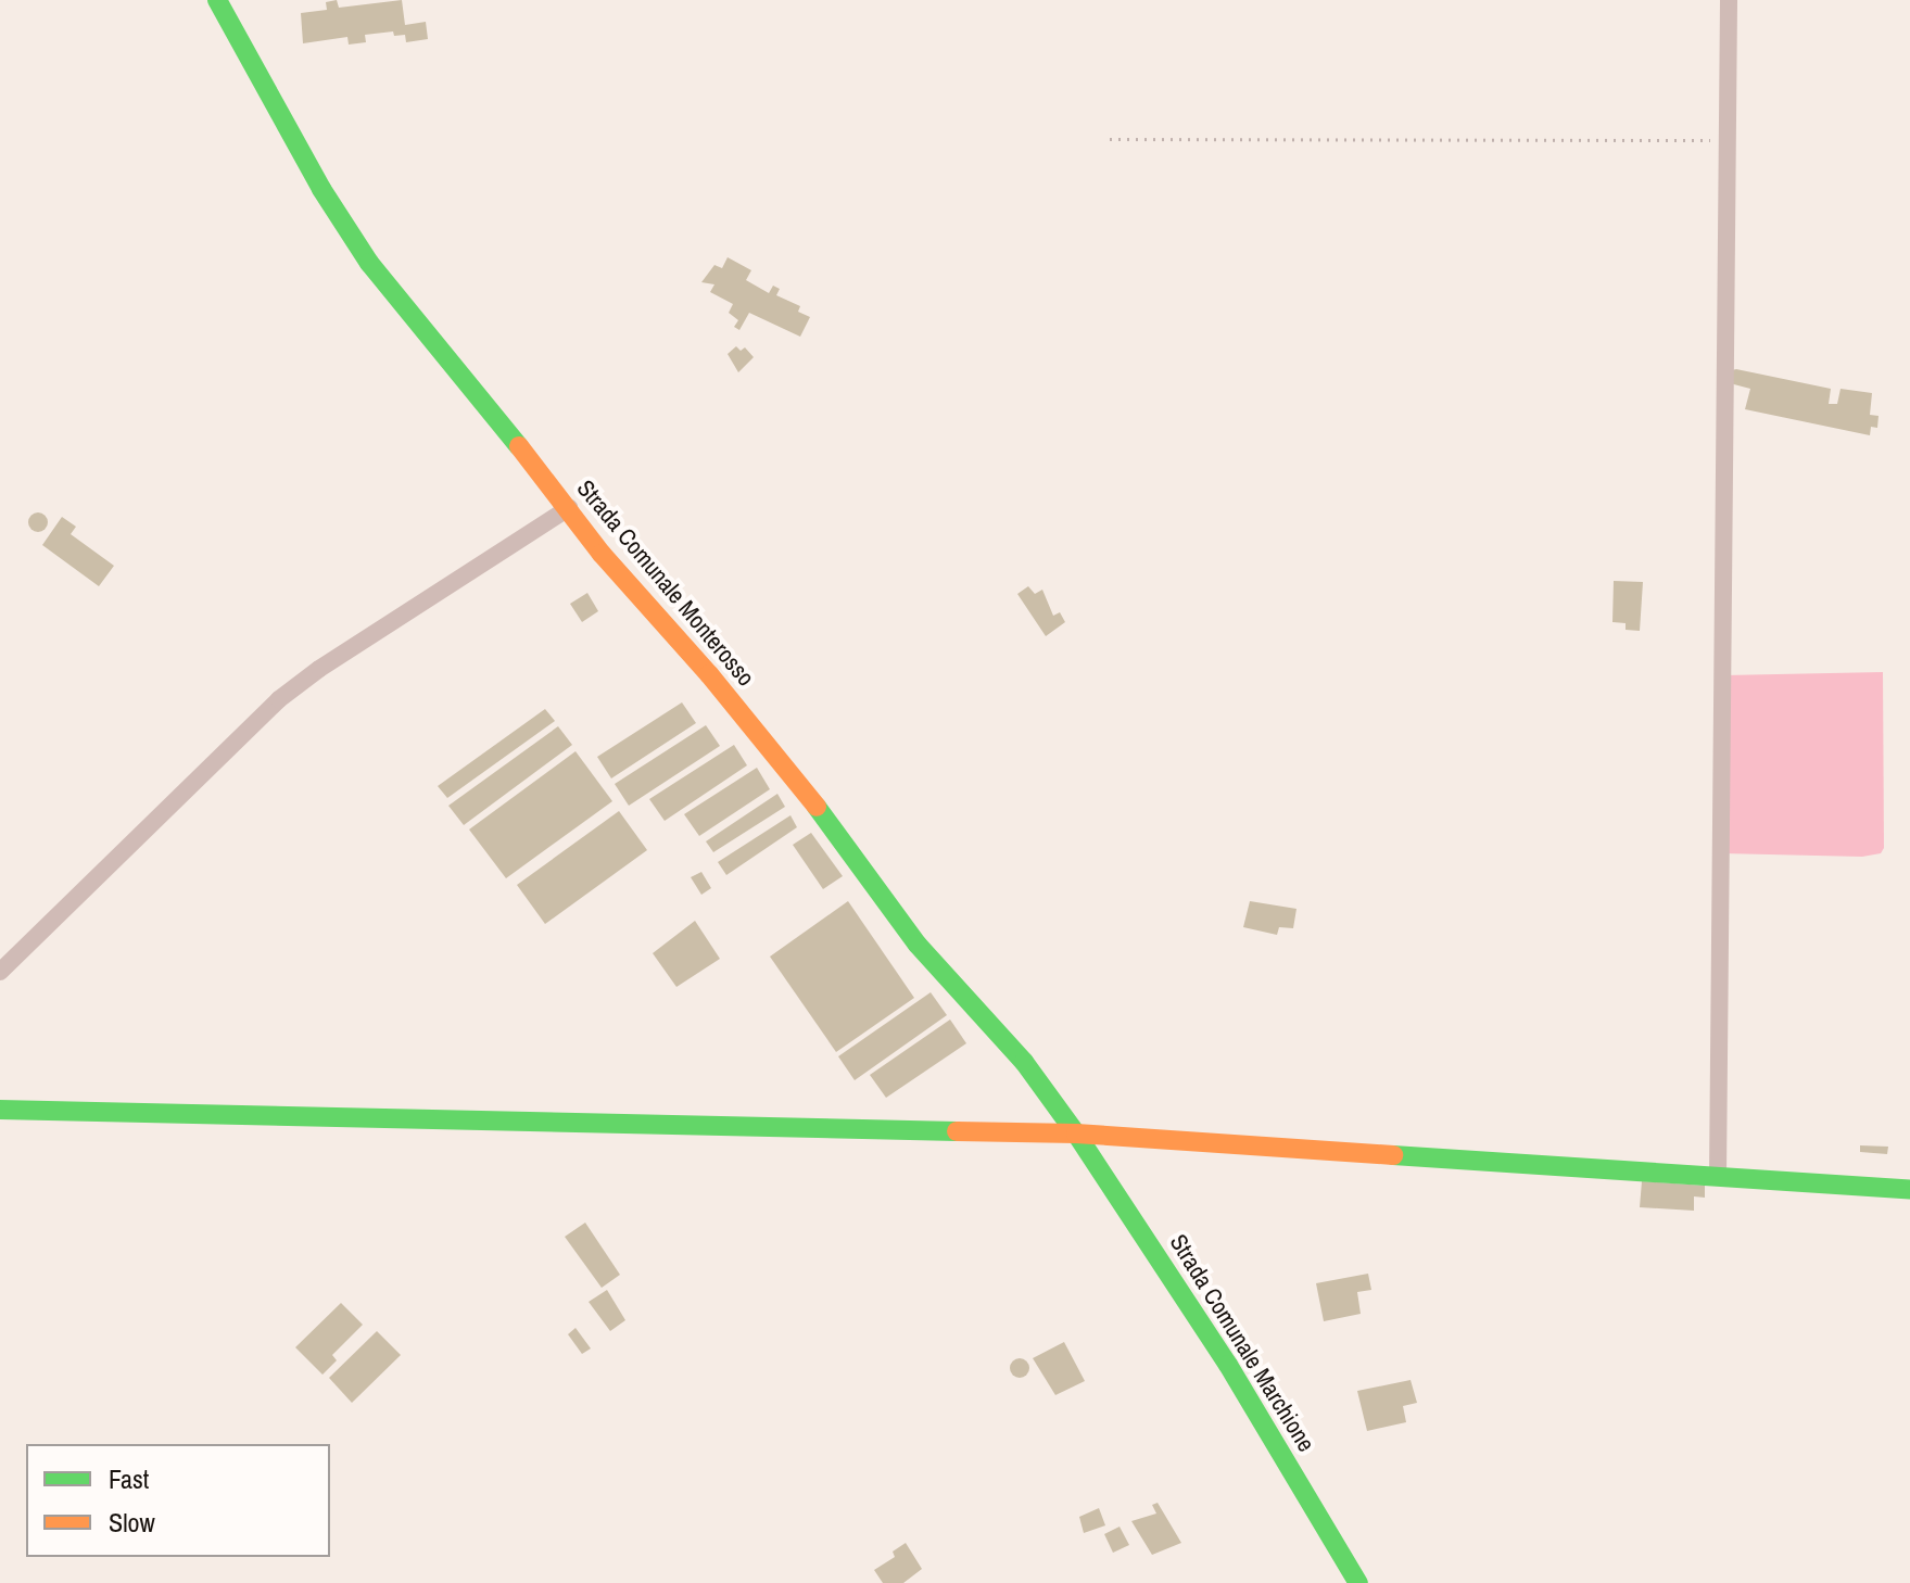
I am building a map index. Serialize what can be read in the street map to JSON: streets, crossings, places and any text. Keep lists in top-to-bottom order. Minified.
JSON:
{"streets":{"street":["Strada Comunale Monterosso","Strada Comunale Marchione"]},"crossings":[["Strada Comunale Monterosso","Strada Comunale Marchione"]],"legend":["Fast","Slow"]}
